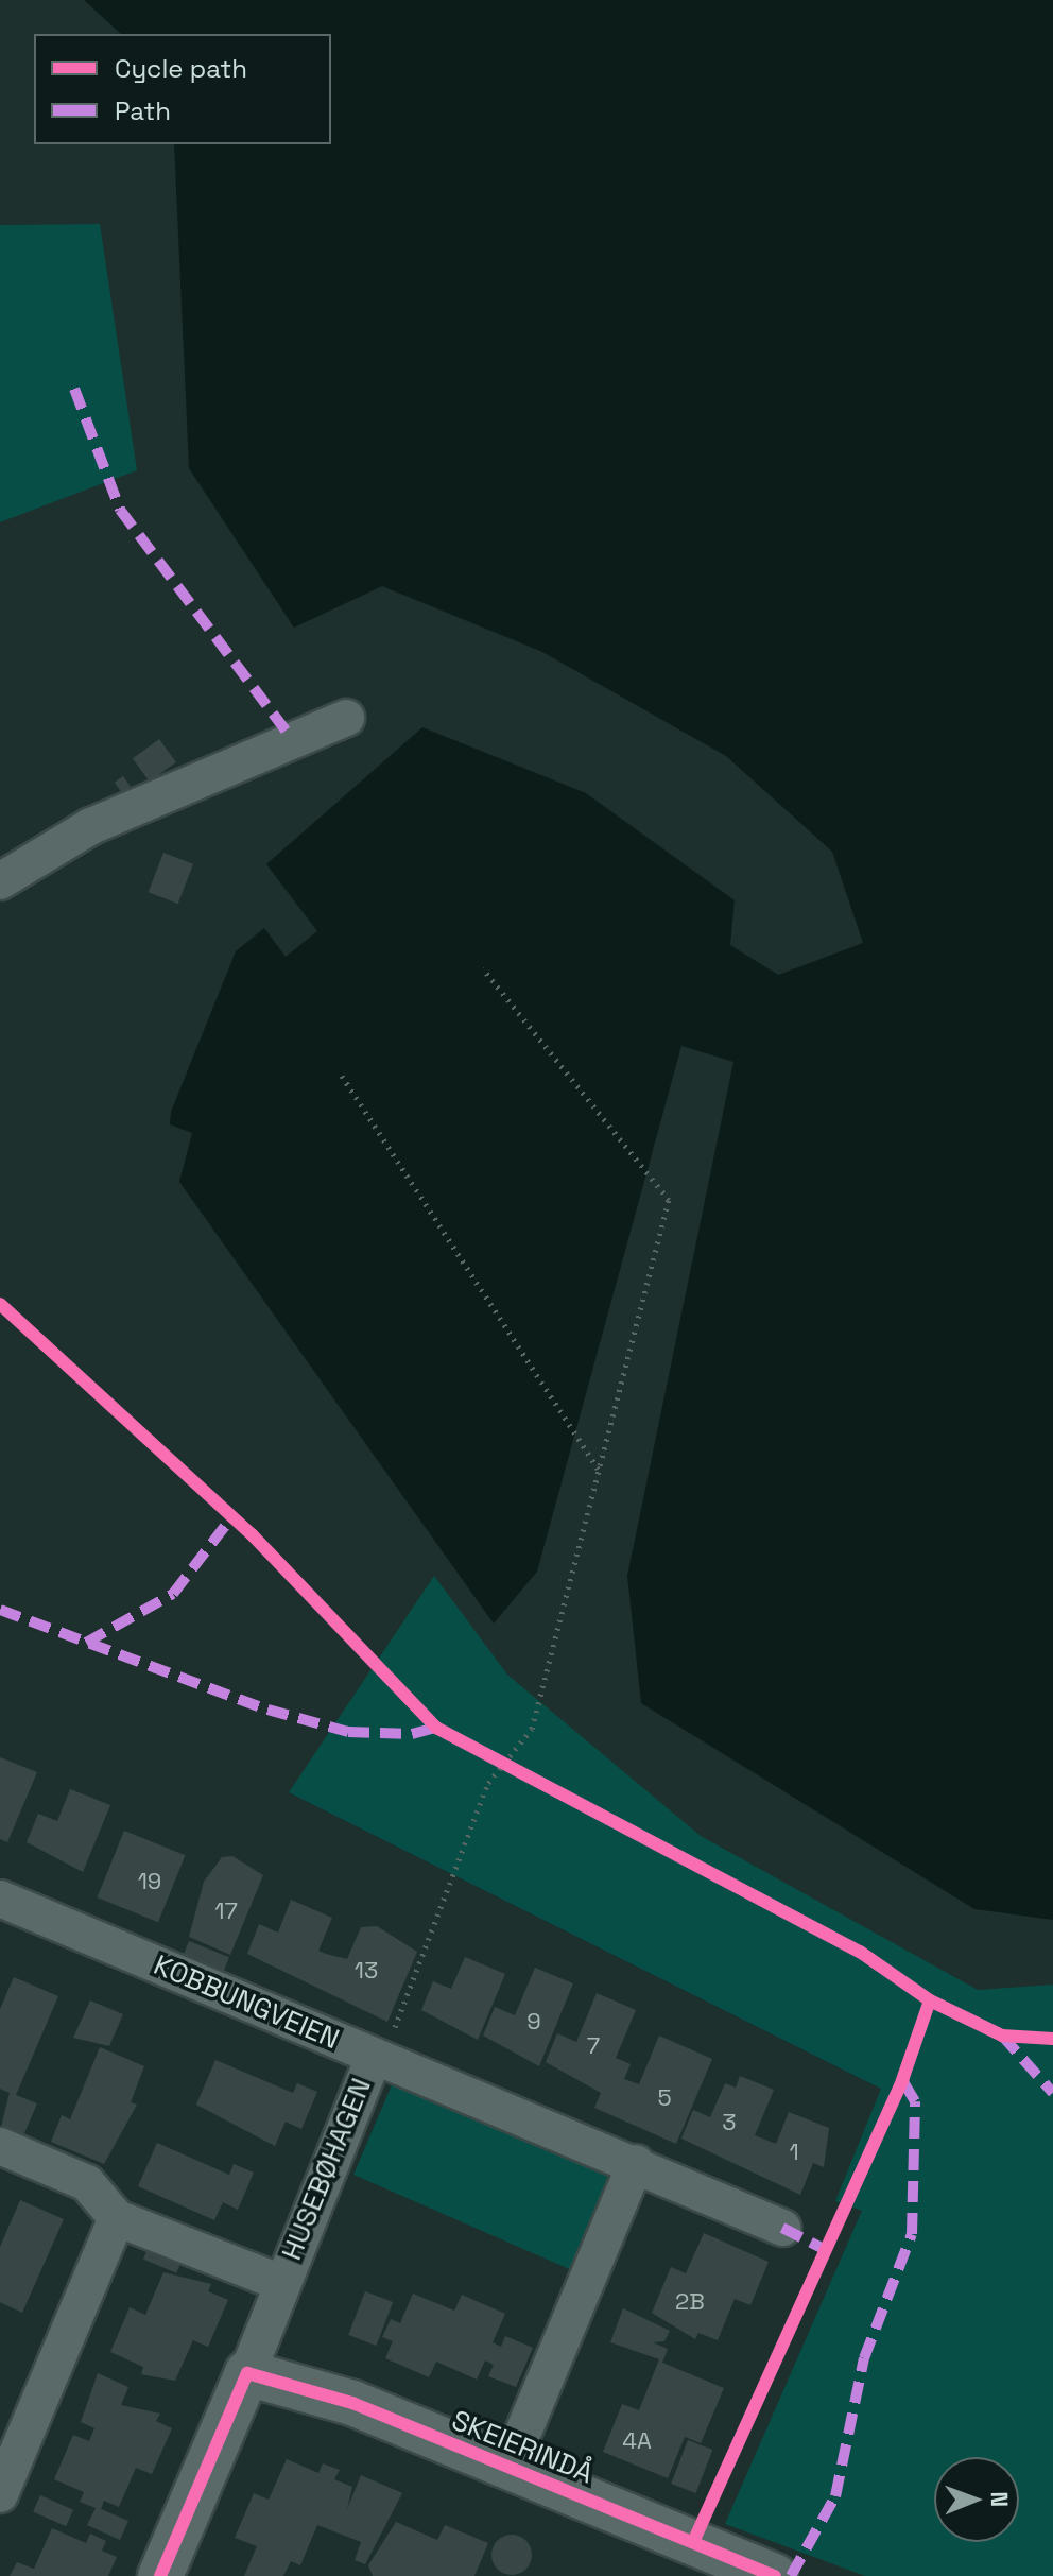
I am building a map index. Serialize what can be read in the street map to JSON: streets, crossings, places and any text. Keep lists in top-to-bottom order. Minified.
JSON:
{"streets":{"street":["KOBBUNGVEIEN","HUSEBØHAGEN","SKEIERINDÅ"]},"crossings":[["KOBBUNGVEIEN","HUSEBØHAGEN"],["HUSEBØHAGEN","SKEIERINDÅ"]],"house_numbers":["19","17","13","9","7","5","3","1","2B","4A"],"legend":["Cycle path","Path"],"north":"right"}
